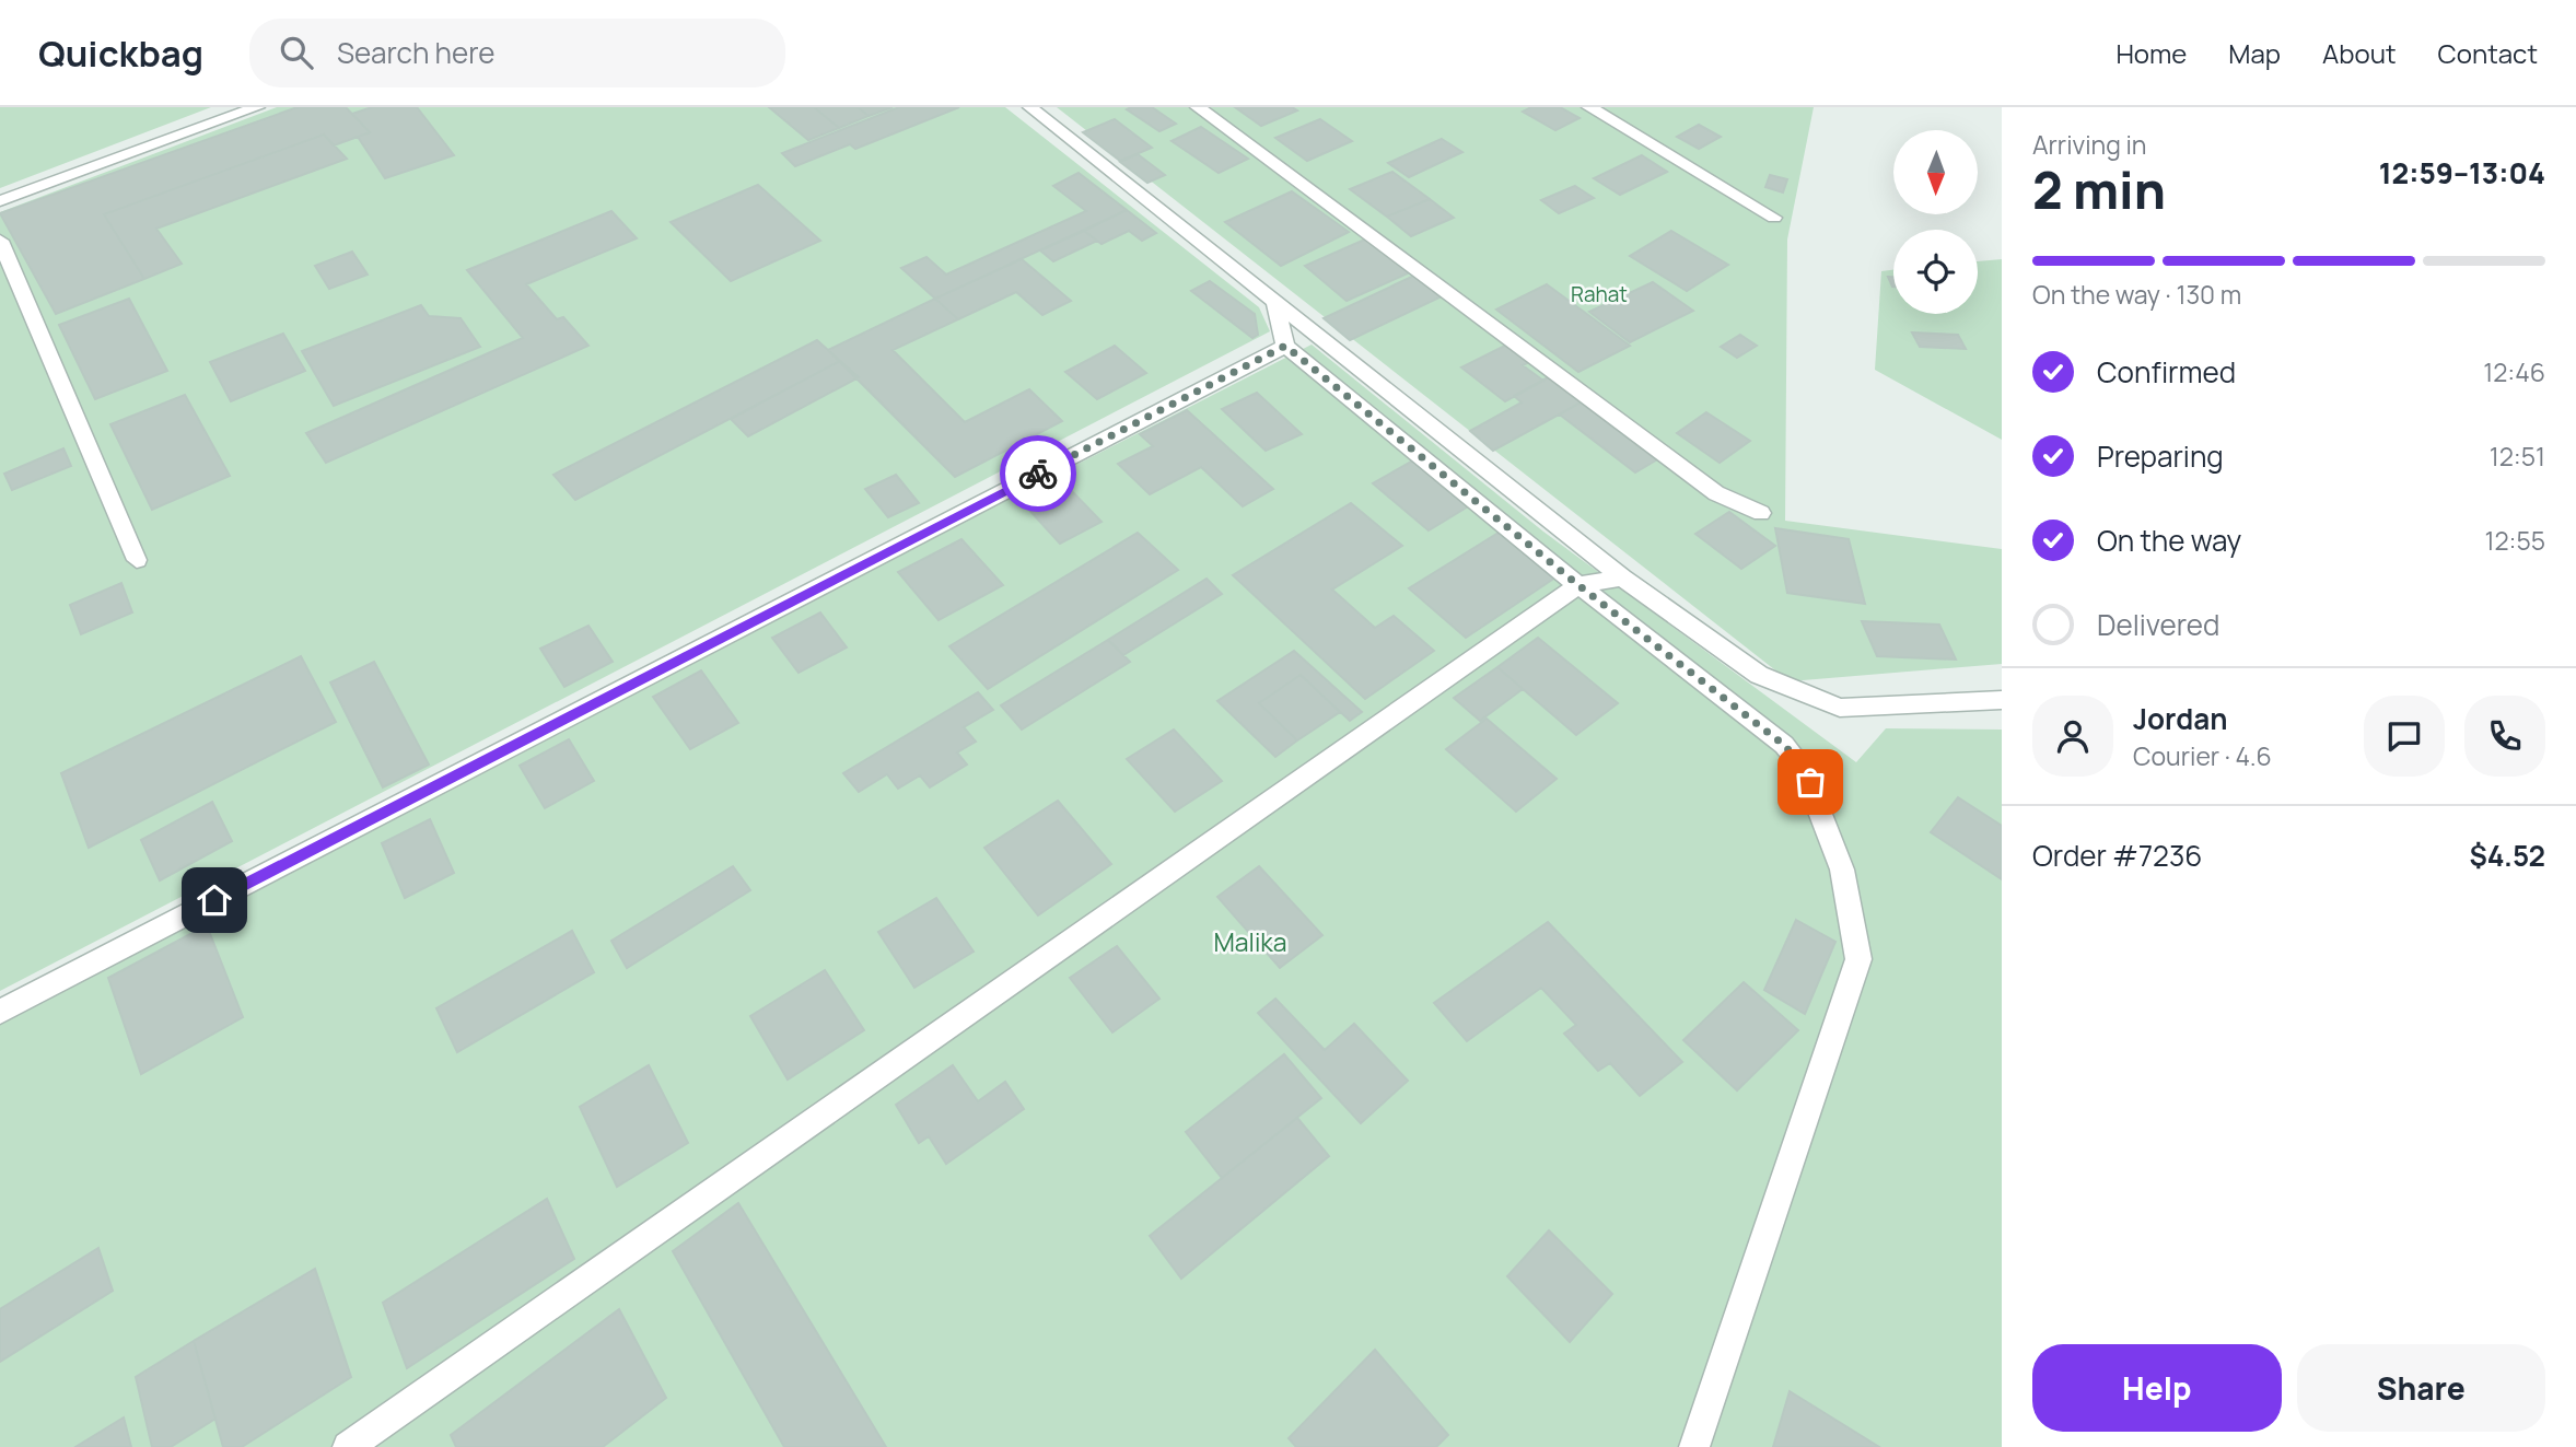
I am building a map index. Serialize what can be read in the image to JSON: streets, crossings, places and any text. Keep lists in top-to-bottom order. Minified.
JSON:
{"parks":["Rahat","Malika"],"north":"bottom","page":{"header":"Quickbag","search":"Search here","nav":["Home","Map","About","Contact"],"heading":["2 min","Arriving in","12:59–13:04"],"panel":["Jordan","Courier · 4.6","Order #7236","$4.52"],"bar":"On the way · 130 m","list":[["Confirmed","12:46"],["Preparing","12:51"],["On the way","12:55"],"Delivered"],"buttons":["Help","Share"]}}
